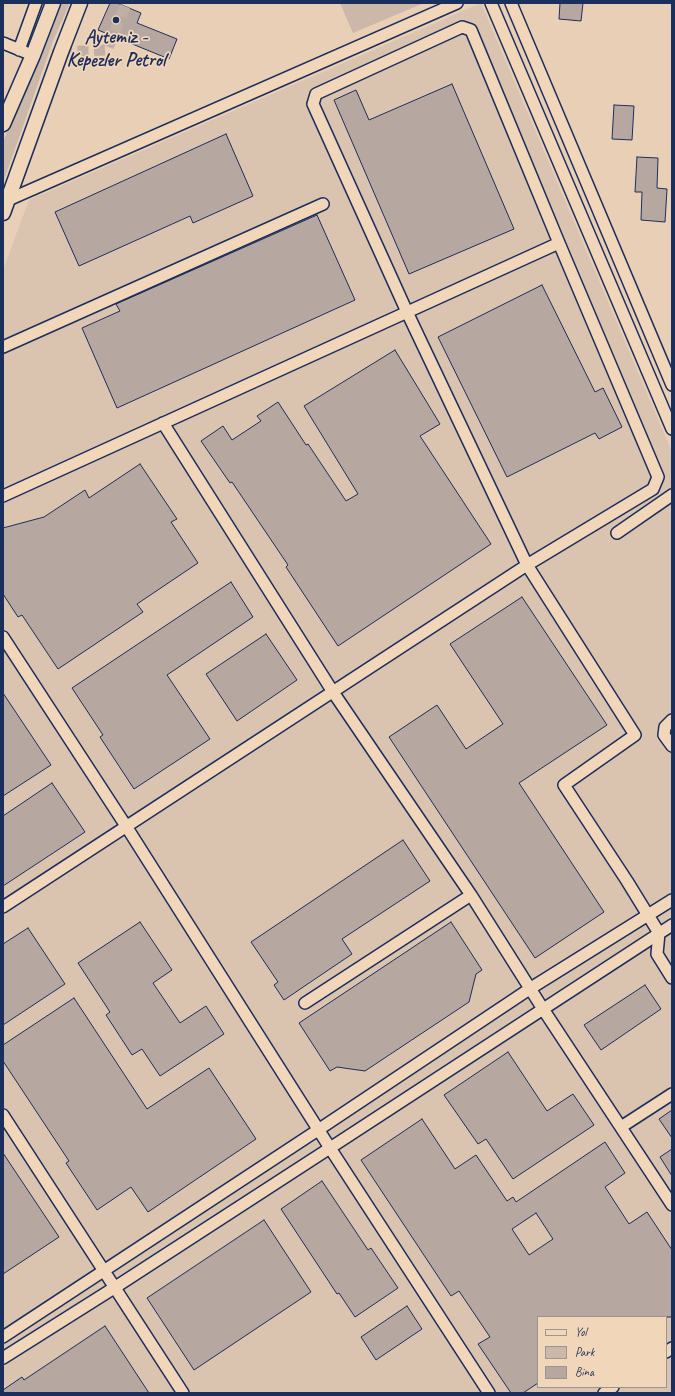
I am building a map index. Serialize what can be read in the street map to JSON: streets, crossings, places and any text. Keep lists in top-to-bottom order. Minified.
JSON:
{"places":["Aytemiz - Kepezler Petrol"],"legend":["Yol","Park","Bina"]}
